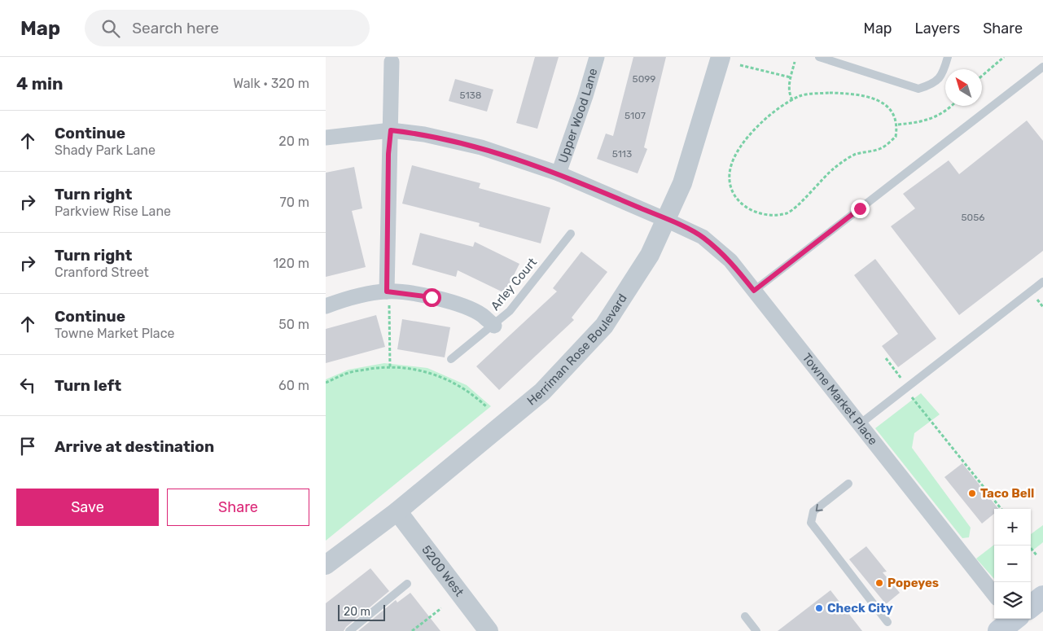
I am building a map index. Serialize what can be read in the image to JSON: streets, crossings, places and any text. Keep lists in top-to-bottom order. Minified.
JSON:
{"streets":{"street":["Upper Wood Lane","Herriman Rose Boulevard","Towne Market Place","5200 West"],"lane":["Arley Court"]},"crossings":[["Upper Wood Lane","Towne Market Place"],["Herriman Rose Boulevard","Towne Market Place"],["Herriman Rose Boulevard","5200 West"]],"places":["Taco Bell","Popeyes","Check City"],"house_numbers":["5099","5138","5107","5113","5056"],"scale_bar":"20 m","north":"top left","page":{"header":"Map","search":"Search here","nav":["Map","Layers","Share"],"heading":["4 min","Walk · 320 m"],"list":[["Continue","Shady Park Lane","20 m"],["Turn right","Parkview Rise Lane","70 m"],["Turn right","Cranford Street","120 m"],["Continue","Towne Market Place","50 m"],["Turn left","60 m"],"Arrive at destination"],"buttons":["Save","Share"],"map_buttons":["+","−"],"scale":"20 m"}}
